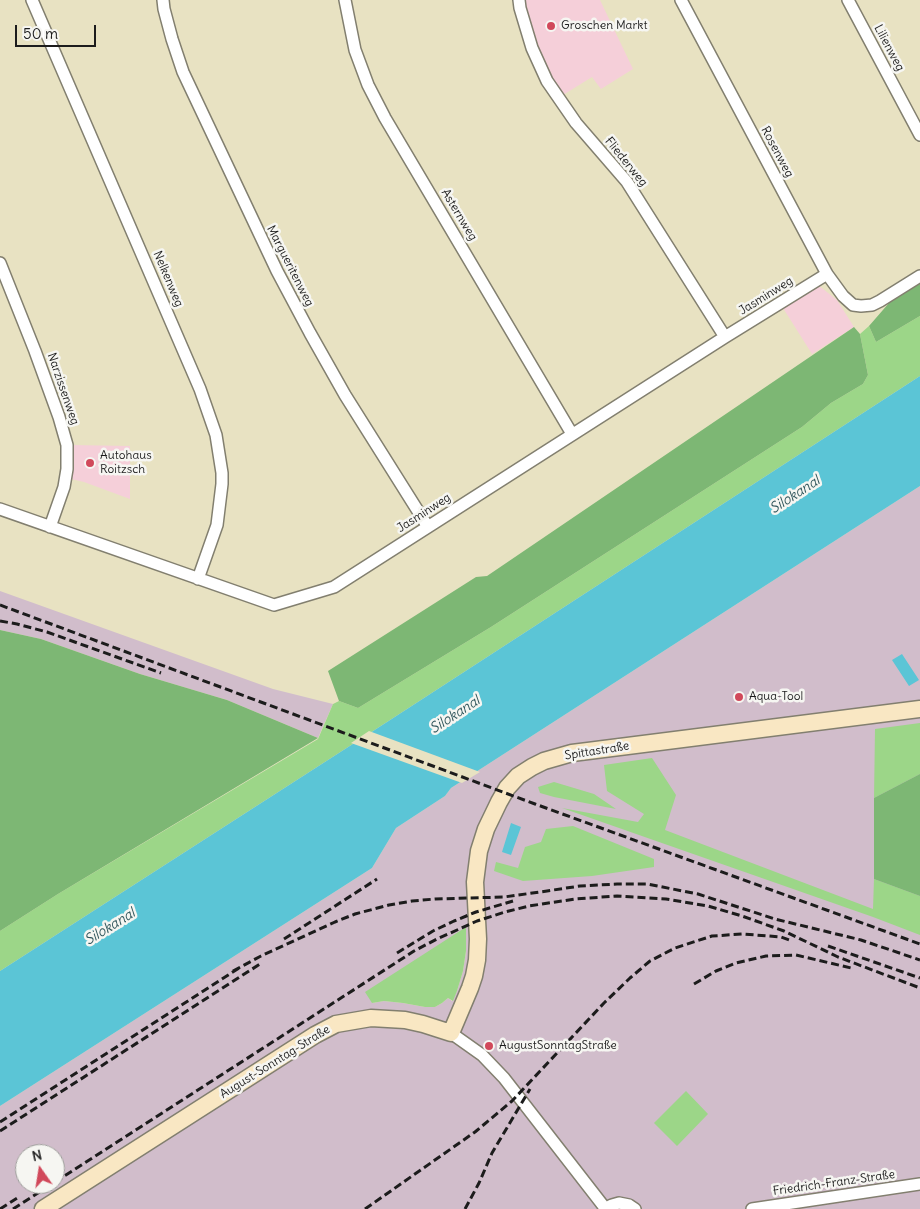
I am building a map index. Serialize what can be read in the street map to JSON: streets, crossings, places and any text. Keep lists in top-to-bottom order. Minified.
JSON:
{"streets":{"street":["Lilienweg","Rosenweg","Fliederweg","Asternweg","Margueritenweg","Nelkenweg","Jasminweg","Narzissenweg","Spittastraße","August-Sonntag-Straße","Friedrich-Franz-Straße"]},"crossings":[["Rosenweg","Jasminweg"],["Fliederweg","Jasminweg"],["Asternweg","Jasminweg"],["Margueritenweg","Jasminweg"],["Nelkenweg","Jasminweg"],["Jasminweg","Narzissenweg"],["Spittastraße","August-Sonntag-Straße"]],"water":["Silokanal"],"places":["Groschen Markt","Autohaus Roitzsch","Aqua-Tool","AugustSonntagStraße"],"scale_bar":"50 m","north":"top"}
